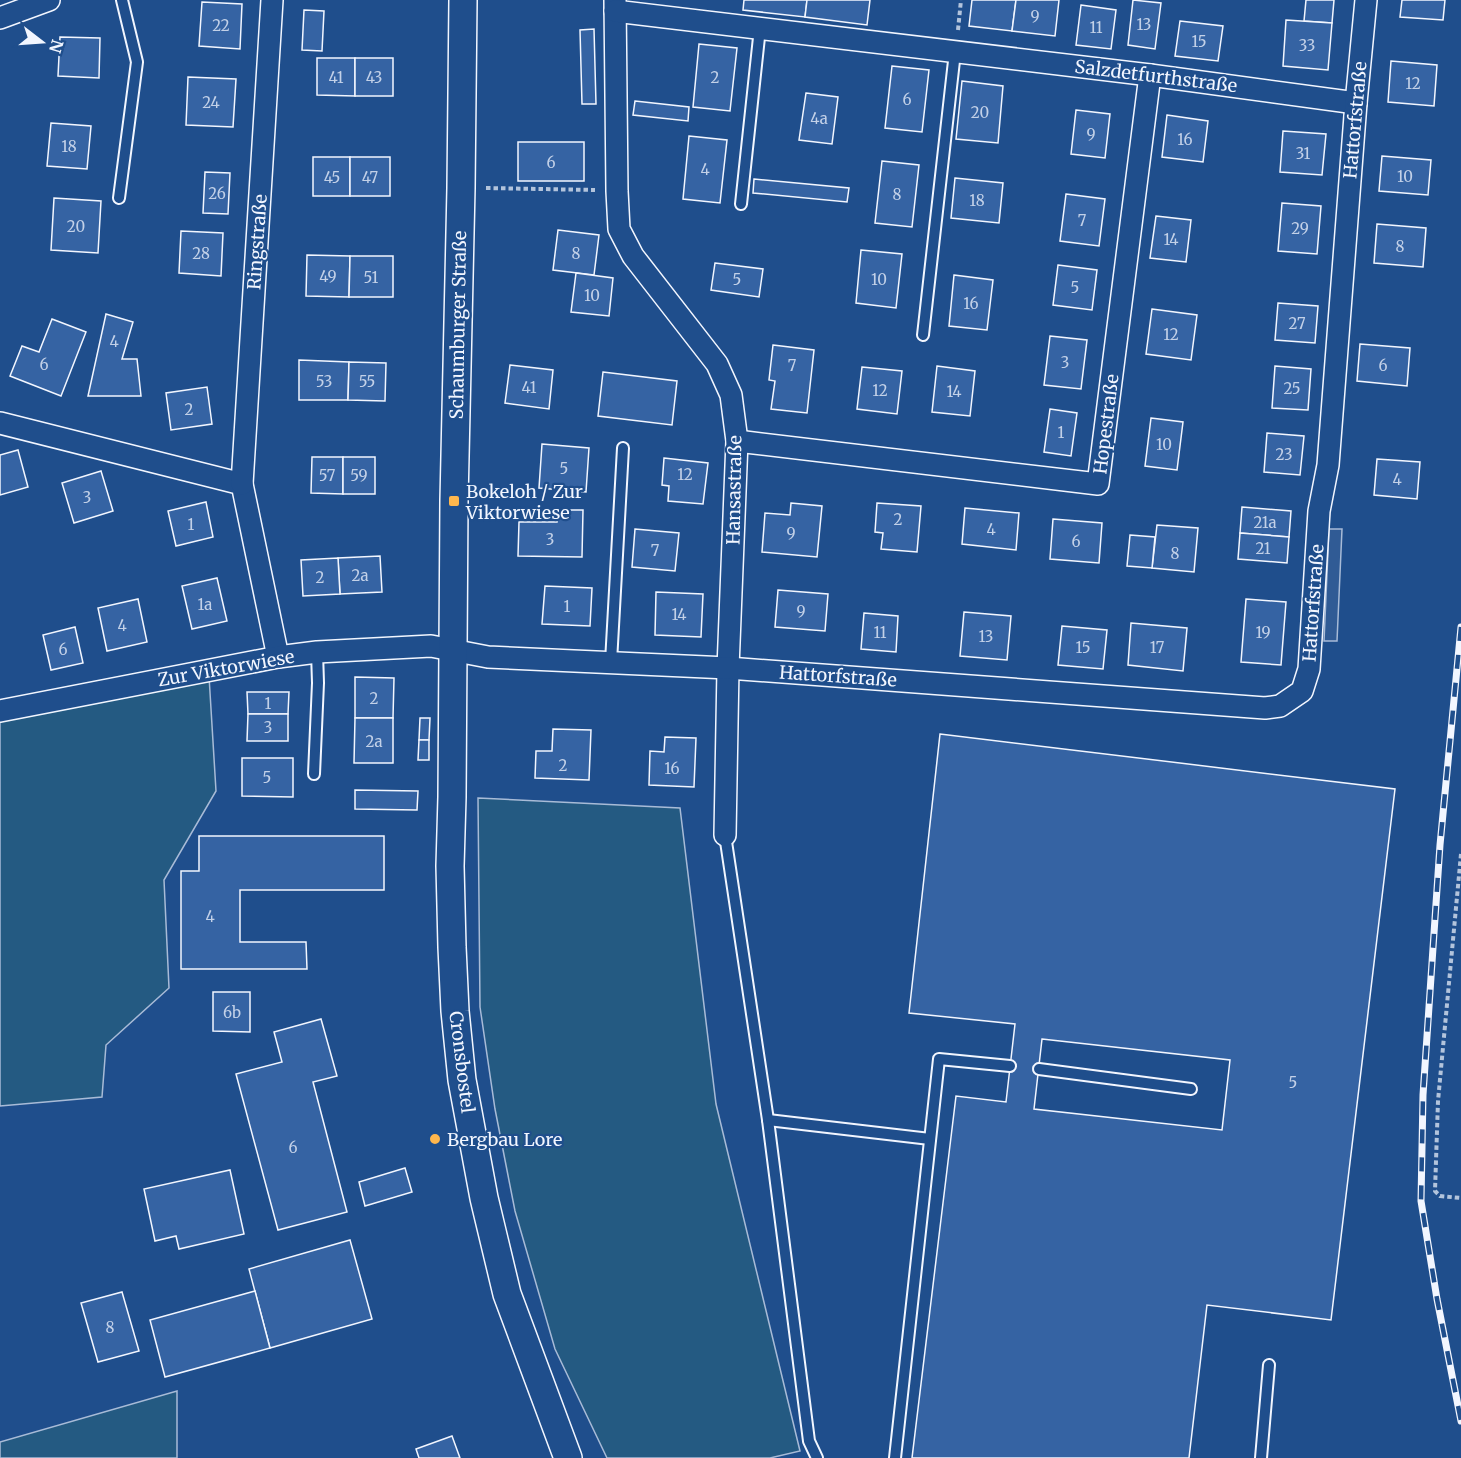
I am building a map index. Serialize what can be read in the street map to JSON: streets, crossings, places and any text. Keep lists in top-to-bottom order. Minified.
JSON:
{"streets":{"street":["Salzdetfurthstraße","Hattorfstraße","Ringstraße","Schaumburger Straße","Hopestraße","Hansastraße","Zur Viktorwiese","Cronsbostel"]},"crossings":[["Salzdetfurthstraße","Hattorfstraße"],["Salzdetfurthstraße","Hopestraße"],["Salzdetfurthstraße","Hansastraße"],["Hattorfstraße","Schaumburger Straße"],["Hattorfstraße","Hansastraße"],["Hattorfstraße","Zur Viktorwiese"],["Hattorfstraße","Cronsbostel"],["Ringstraße","Zur Viktorwiese"],["Schaumburger Straße","Zur Viktorwiese"],["Schaumburger Straße","Cronsbostel"],["Hopestraße","Hansastraße"],["Zur Viktorwiese","Cronsbostel"]],"places":{"transit":["Bokeloh / Zur Viktorwiese"],"other":["Bergbau Lore"]},"house_numbers":["9","13","22","11","15","33","41","43","2","12","6","24","20","4a","9","16","18","31","6","4","10","45","47","26","8","18","7","20","29","14","8","28","8","49","51","5","10","5","10","16","27","12","4","3","6","7","6","53","55","41","25","12","14","2","1","10","23","5","12","57","59","4","3","2","21a","1","4","9","3","6","21","7","8","2a","2","1a","1","9","14","4","11","19","13","15","17","6","2","1","3","2a","2","16","5","4","6b","5","6","8"],"north":"right"}
